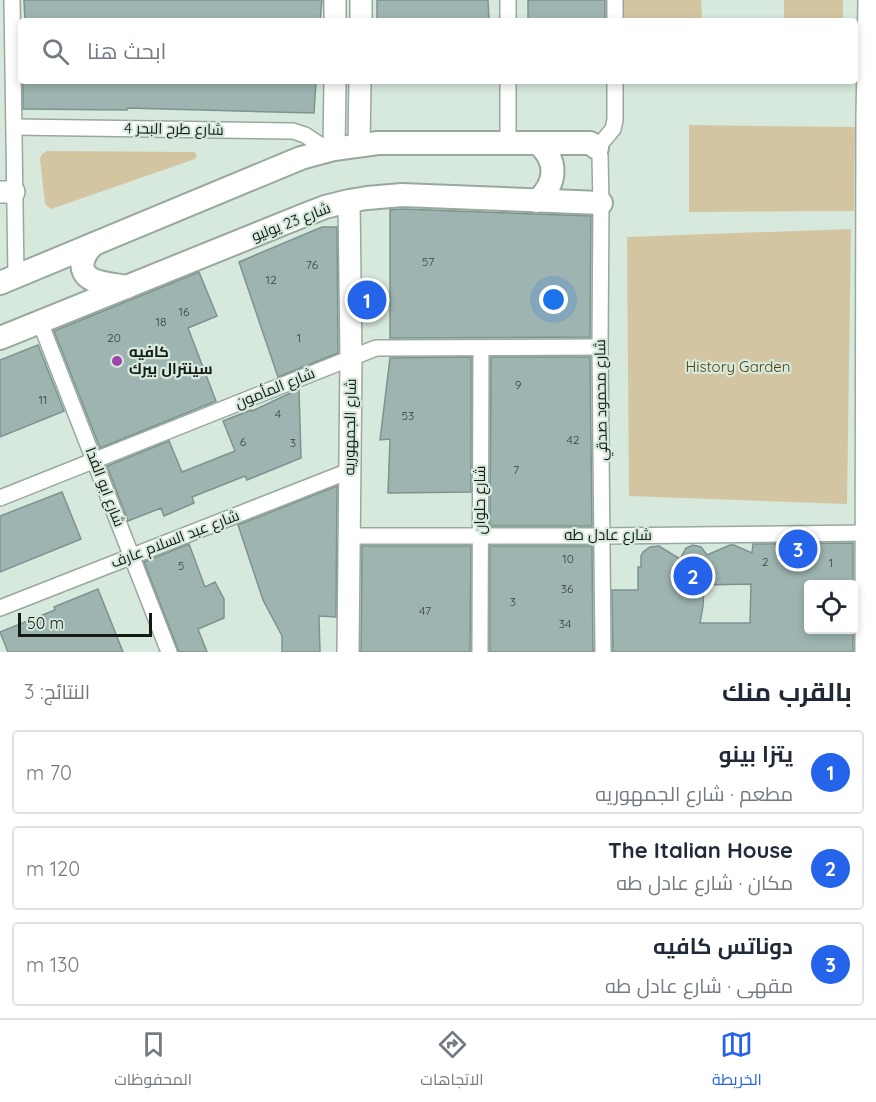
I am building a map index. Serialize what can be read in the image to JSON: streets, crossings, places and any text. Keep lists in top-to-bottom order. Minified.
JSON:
{"streets":{"main road":["شارع 23 يوليو"],"street":["شارع طرح البحر 4","شارع المأمون","شارع محمود صدقي","شارع الجمهوريه","شارع ابو الفدا","شارع حلوان","شارع عادل طه","شارع عبد السلام عارف"]},"crossings":[["شارع 23 يوليو","شارع محمود صدقي"],["شارع 23 يوليو","شارع الجمهوريه"],["شارع 23 يوليو","شارع ابو الفدا"],["شارع المأمون","شارع محمود صدقي"],["شارع المأمون","شارع الجمهوريه"],["شارع المأمون","شارع ابو الفدا"],["شارع المأمون","شارع حلوان"],["شارع محمود صدقي","شارع عادل طه"],["شارع الجمهوريه","شارع عادل طه"],["شارع الجمهوريه","شارع عبد السلام عارف"],["شارع ابو الفدا","شارع عبد السلام عارف"],["شارع حلوان","شارع عادل طه"]],"parks":["History Garden"],"places":["كافيه سينترال بيرك"],"house_numbers":["57","76","12","16","18","20","1","9","11","4","53","42","6","3","7","10","2","1","5","36","3","47","34"],"scale_bar":"50 m","page":{"search":"ابحث هنا","pins":["1","3","2"],"scale":"50 m","heading":["بالقرب منك","النتائج: 3"],"list":[{"mark":"1","name":"يتزا بينو","note":"مطعم · شارع الجمهوريه","value":"70 m"},{"mark":"2","name":"The Italian House","note":"مكان · شارع عادل طه","value":"120 m"},{"mark":"3","name":"دوناتس كافيه","note":"مقهى · شارع عادل طه","value":"130 m"}],"nav":["الخريطة","الاتجاهات","المحفوظات"]}}
